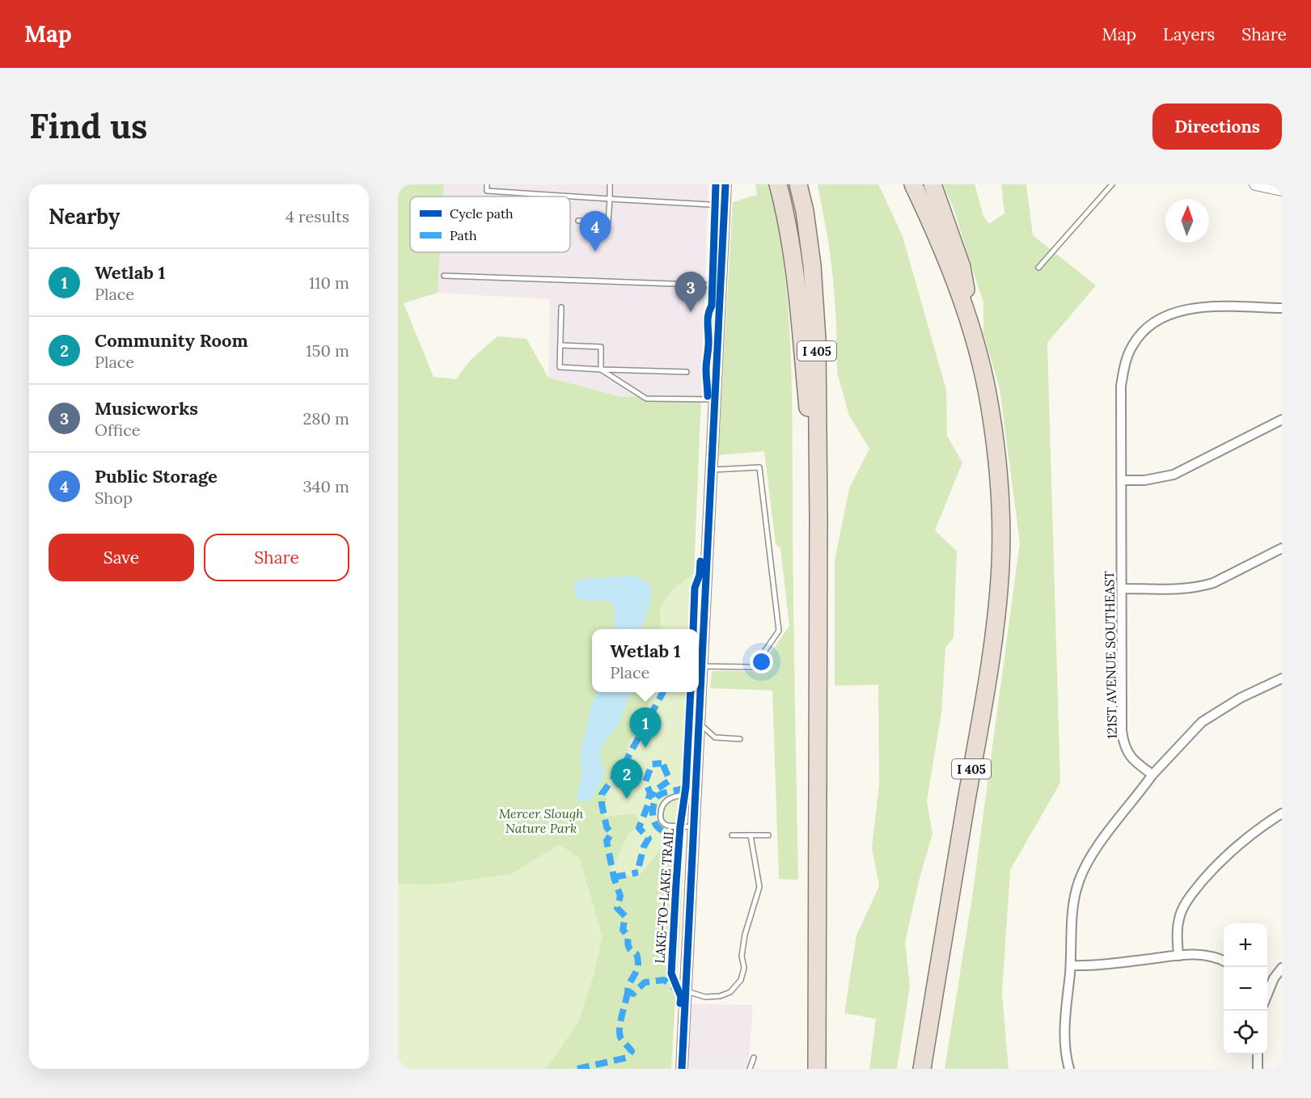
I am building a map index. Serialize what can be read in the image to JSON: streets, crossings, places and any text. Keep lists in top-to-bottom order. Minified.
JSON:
{"streets":{"highway":["I 405"],"street":["121ST AVENUE SOUTHEAST"],"cycle path":["LAKE-TO-LAKE TRAIL"]},"parks":["Mercer Slough Nature Park"],"legend":["Cycle path","Path"],"north":"top","page":{"header":"Map","nav":["Map","Layers","Share"],"buttons":["Directions",["Save","Share"]],"title":"Find us","heading":["Nearby","4 results"],"pins":["4","3","1","2"],"list":[{"mark":"1","name":"Wetlab 1","note":"Place","value":"110 m"},{"mark":"2","name":"Community Room","note":"Place","value":"150 m"},{"mark":"3","name":"Musicworks","note":"Office","value":"280 m"},{"mark":"4","name":"Public Storage","note":"Shop","value":"340 m"}],"popup":["Wetlab 1","Place"],"map_buttons":["+","−"]}}
